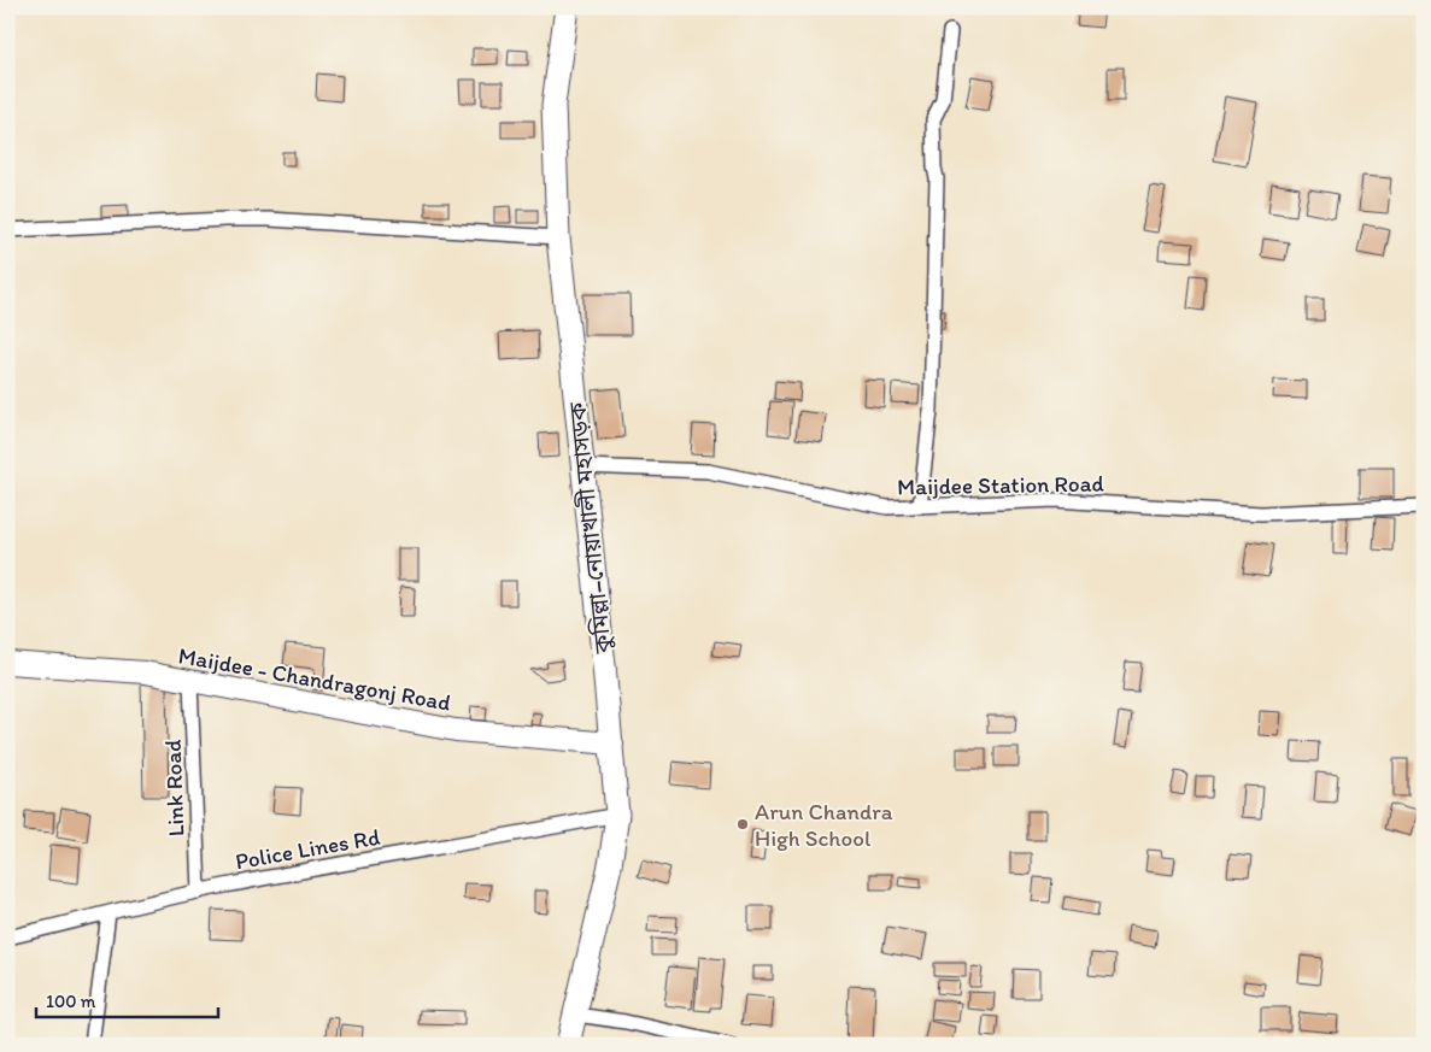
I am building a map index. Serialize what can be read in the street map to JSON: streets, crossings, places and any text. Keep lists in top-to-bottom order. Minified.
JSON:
{"streets":{"highway":["কুমিল্লা–নোয়াখালী মহাসড়ক"],"main road":["Maijdee - Chandragonj Road"],"street":["Maijdee Station Road","Link Road","Police Lines Rd"]},"crossings":[["Maijdee Station Road","কুমিল্লা–নোয়াখালী মহাসড়ক"],["কুমিল্লা–নোয়াখালী মহাসড়ক","Maijdee - Chandragonj Road"],["কুমিল্লা–নোয়াখালী মহাসড়ক","Police Lines Rd"],["Maijdee - Chandragonj Road","Link Road"],["Link Road","Police Lines Rd"]],"places":["Arun Chandra High School"],"scale_bar":"100 m"}
